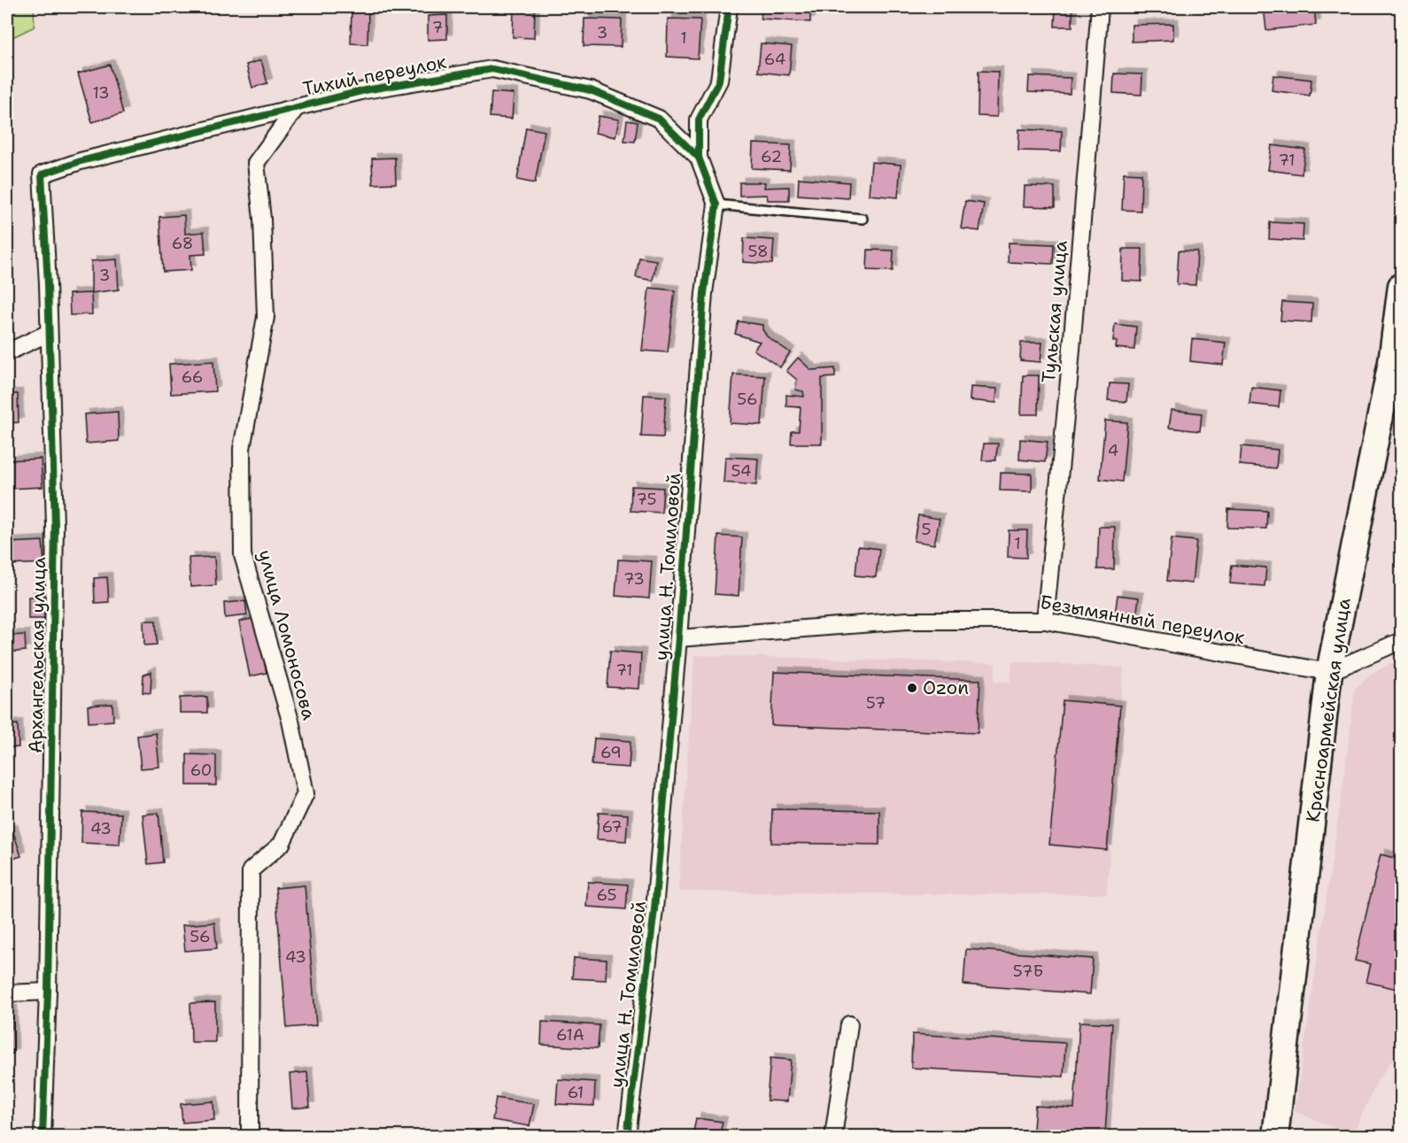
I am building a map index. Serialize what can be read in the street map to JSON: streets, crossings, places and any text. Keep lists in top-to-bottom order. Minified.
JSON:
{"streets":{"main road":["Красноармейская улица"],"street":["Тихий переулок","Тульская улица","улица Н. Томиловой","Безымянный переулок","улица Ломоносова","Архангельская улица"]},"crossings":[["Тихий переулок","улица Н. Томиловой"],["Тихий переулок","улица Ломоносова"],["Тихий переулок","Архангельская улица"],["Тульская улица","Безымянный переулок"],["улица Н. Томиловой","Безымянный переулок"],["Безымянный переулок","Красноармейская улица"]],"places":["Ozon"],"house_numbers":["7","3","1","64","13","62","71","68","58","3","66","56","4","54","75","5","1","73","71","57","69","60","67","43","65","56","43","57Б","61А","61"]}
